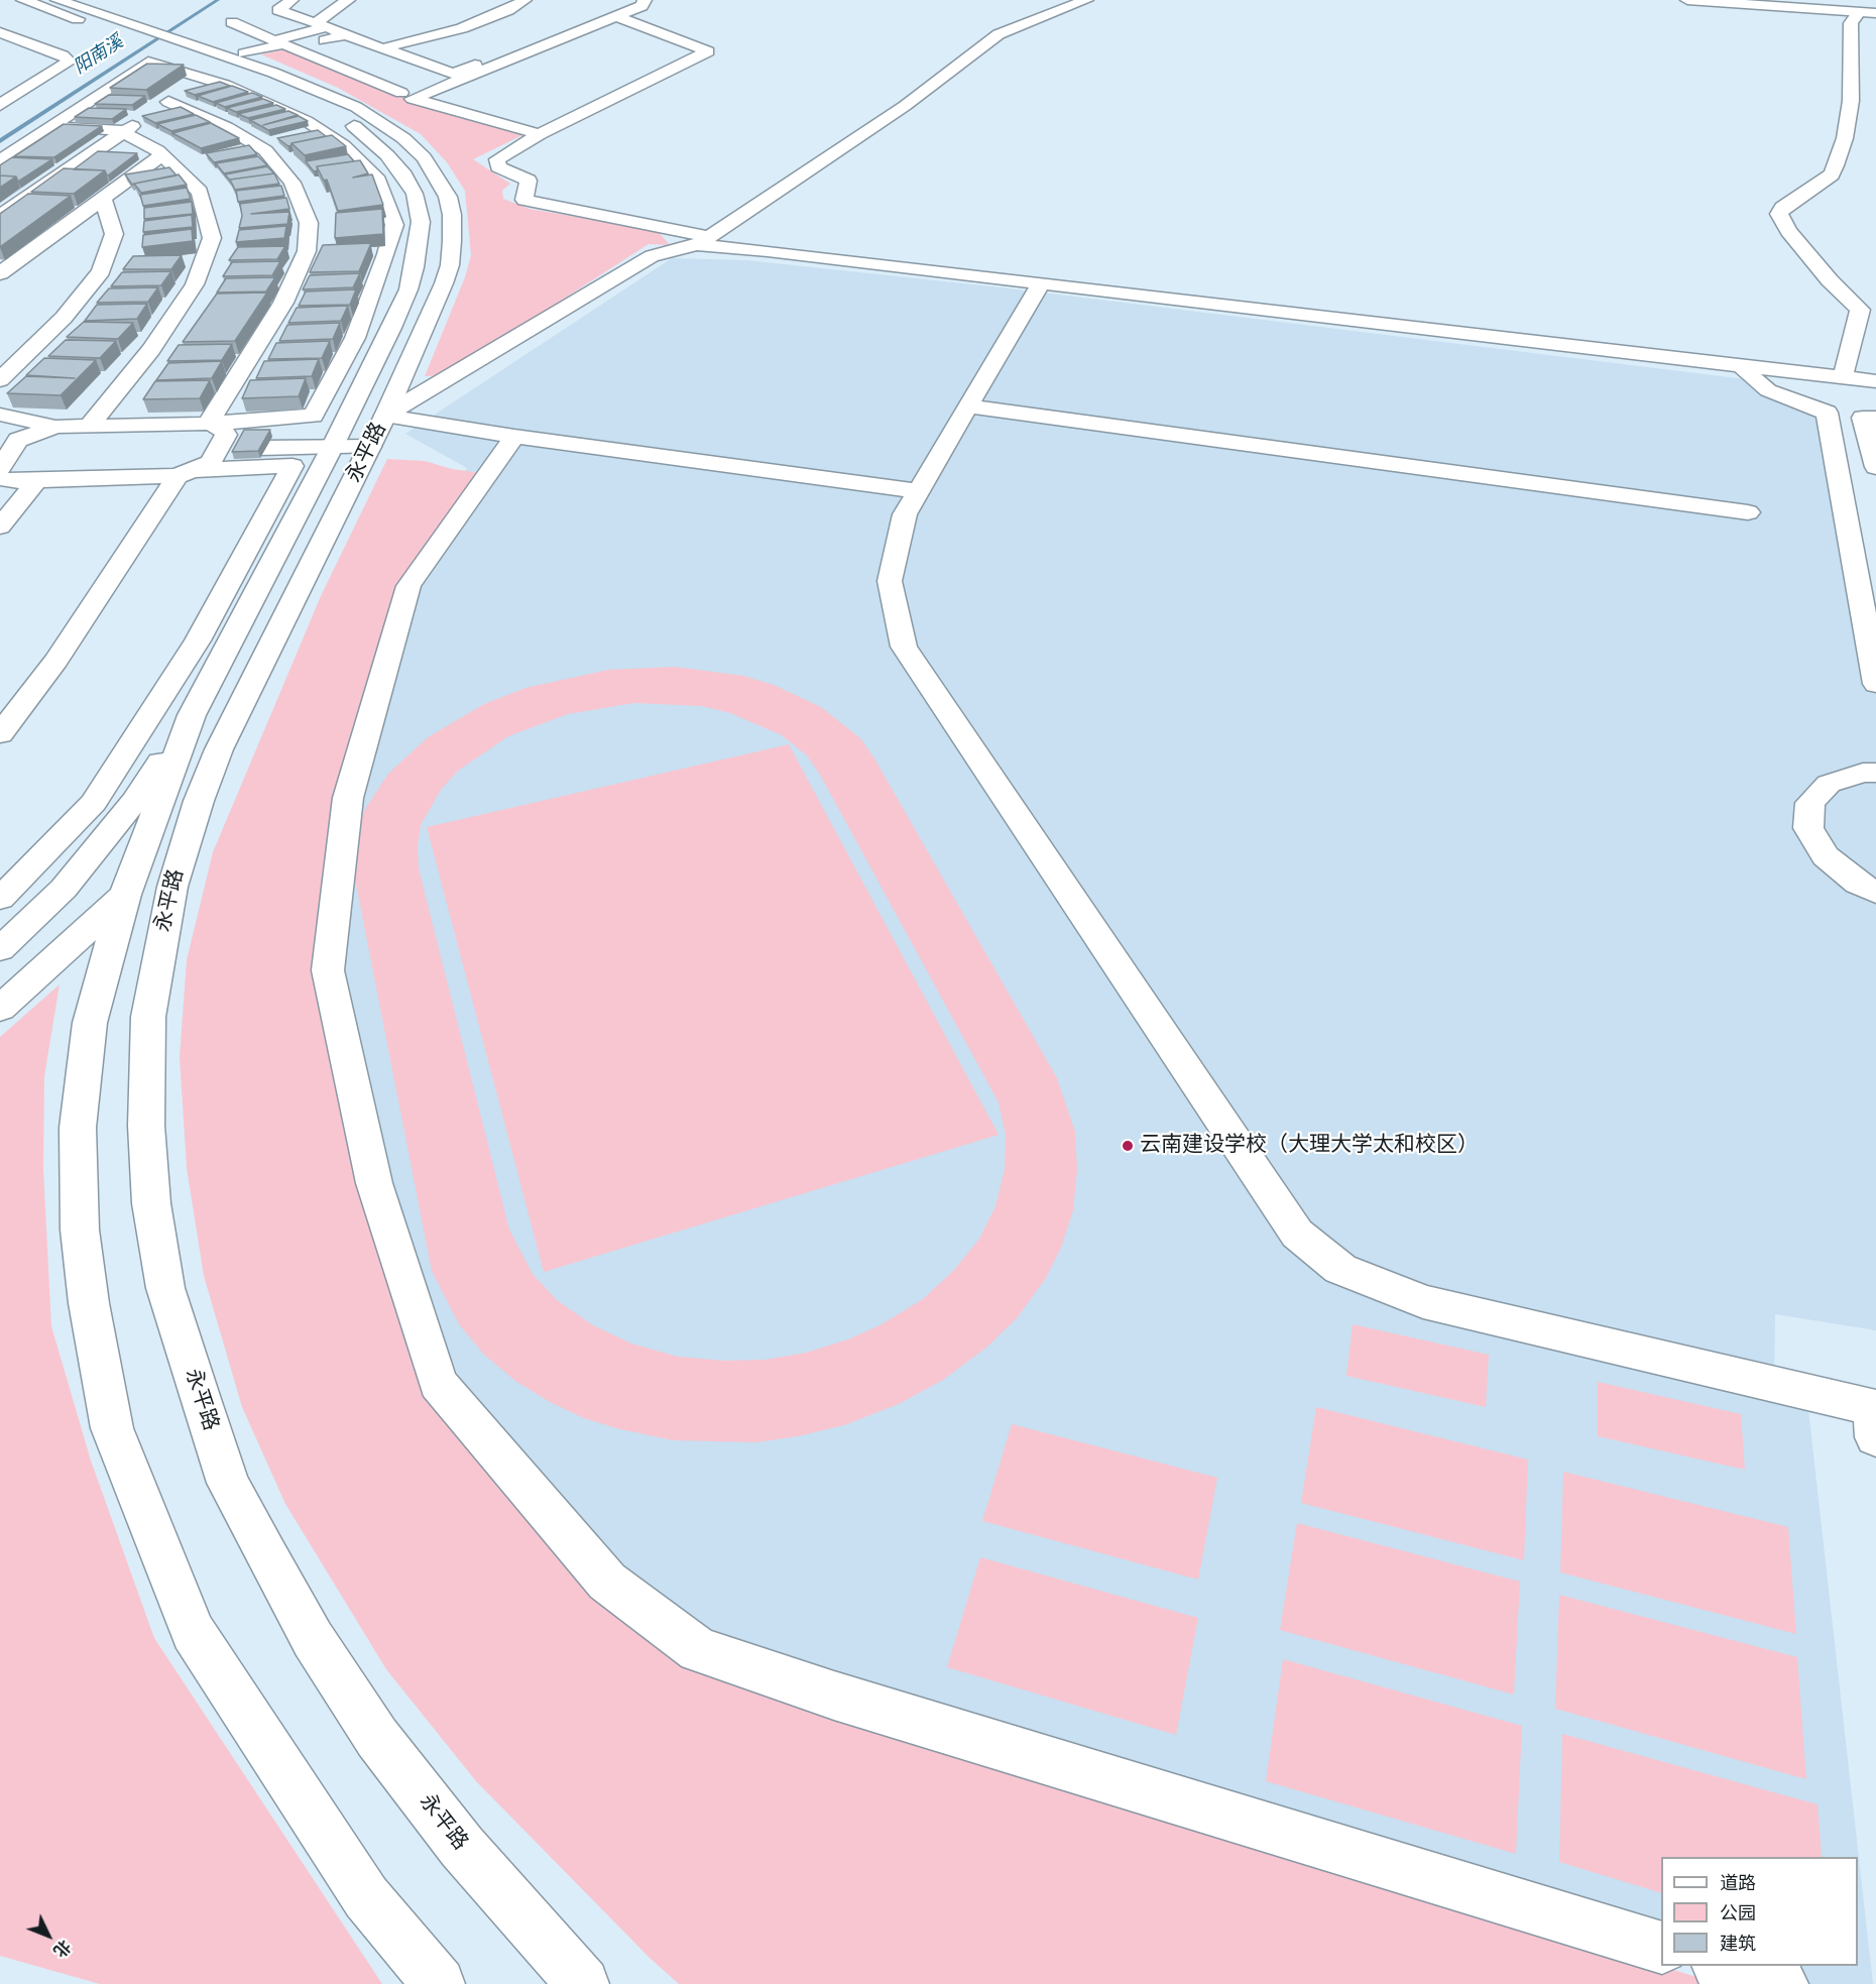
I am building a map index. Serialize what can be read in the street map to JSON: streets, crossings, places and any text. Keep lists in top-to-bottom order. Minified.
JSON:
{"streets":{"main road":["永平路"]},"water":["阳南溪"],"places":["云南建设学校（大理大学太和校区）"],"legend":["道路","公园","建筑"],"north":"bottom right"}
